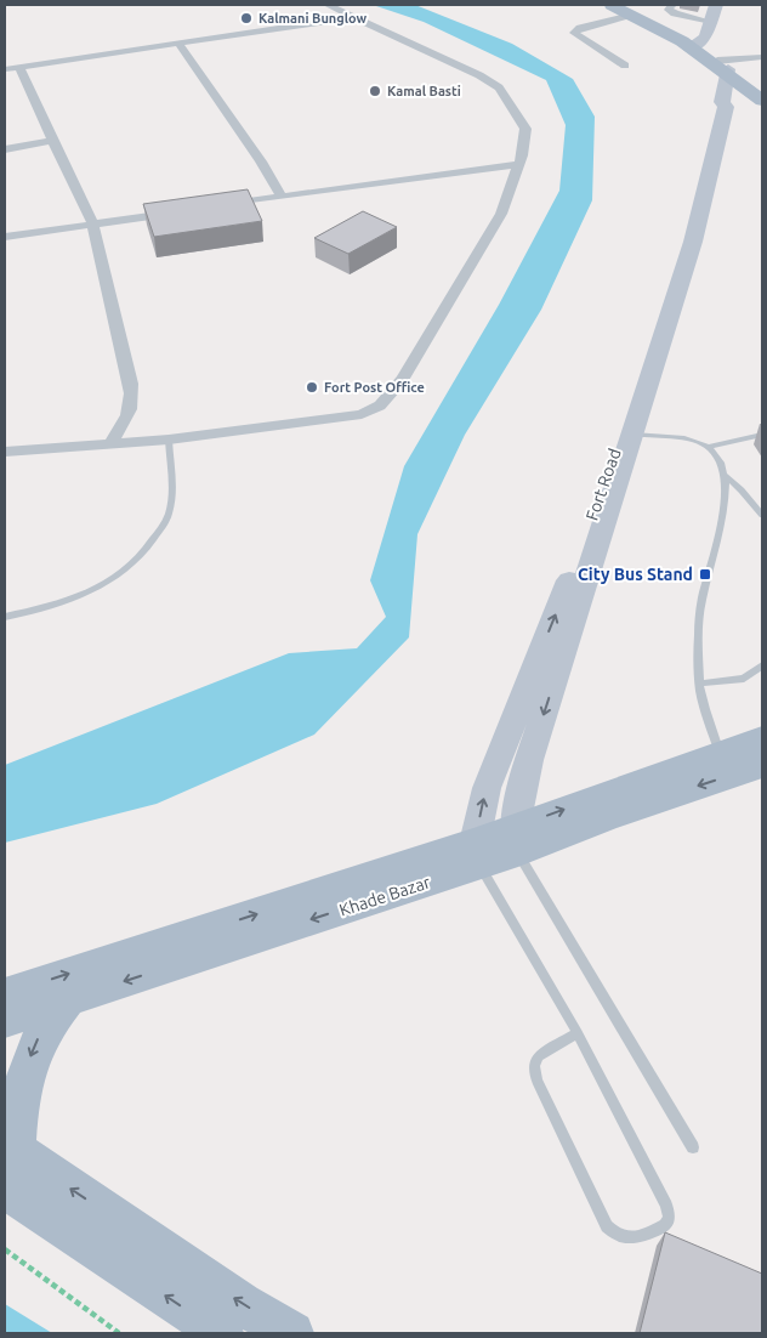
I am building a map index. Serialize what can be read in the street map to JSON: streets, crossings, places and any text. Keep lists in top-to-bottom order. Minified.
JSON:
{"streets":{"main road":["Fort Road","Khade Bazar"]},"crossings":[["Fort Road","Khade Bazar"]],"places":{"other":["Kalmani Bunglow","Kamal Basti","Fort Post Office"],"transit":["City Bus Stand"]}}
